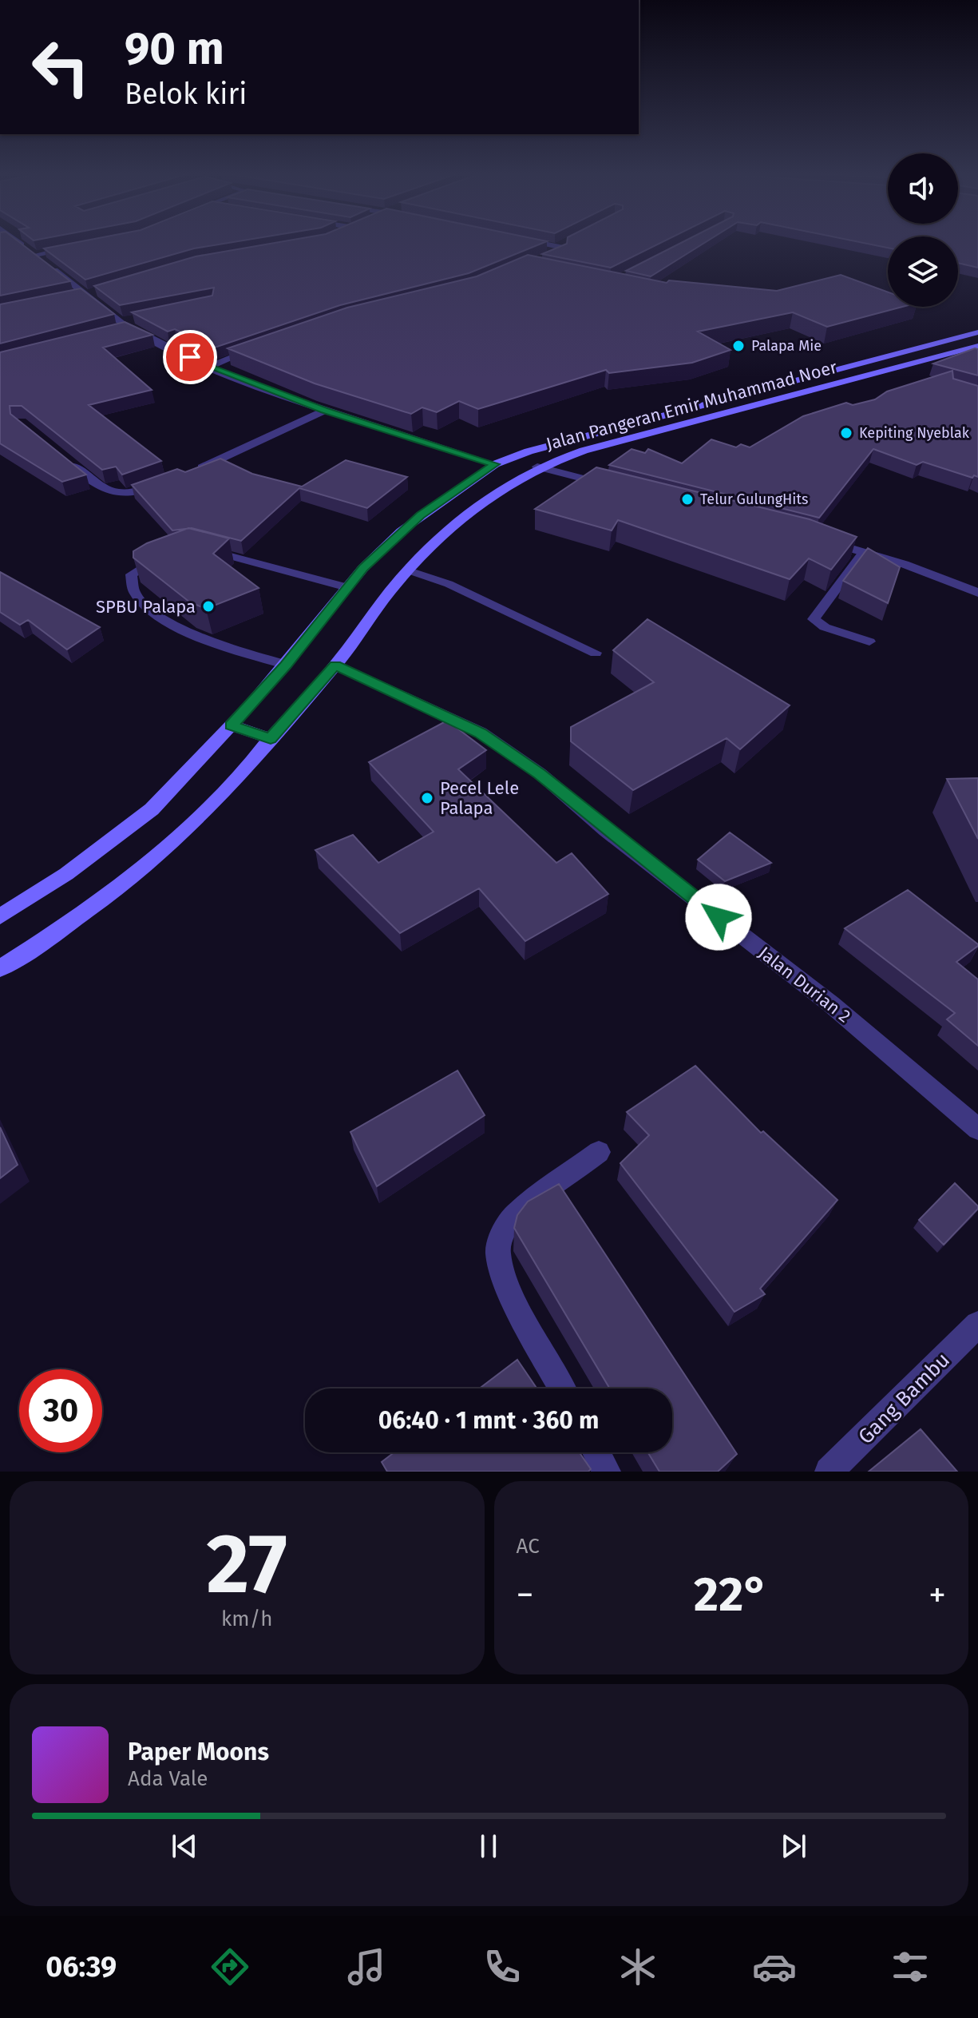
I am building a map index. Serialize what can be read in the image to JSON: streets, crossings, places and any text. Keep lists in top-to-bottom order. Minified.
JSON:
{"streets":{"main road":["Jalan Pangeran Emir Muhammad Noer"],"street":["Jalan Durian 2","Gang Bambu"]},"crossings":[["Jalan Pangeran Emir Muhammad Noer","Jalan Durian 2"]],"places":["Palapa Mie","Kepiting Nyeblak","Telur GulungHits","SPBU Palapa","Pecel Lele Palapa"],"page":{"turn":["90 m","Belok kiri"],"limit":"30","trip":"06:40 · 1 mnt · 360 m","tile":[["27","km/h"],"AC"],"heat":["−","22°","+"],"song":["Paper Moons","Ada Vale"],"tabs":"06:39"}}
